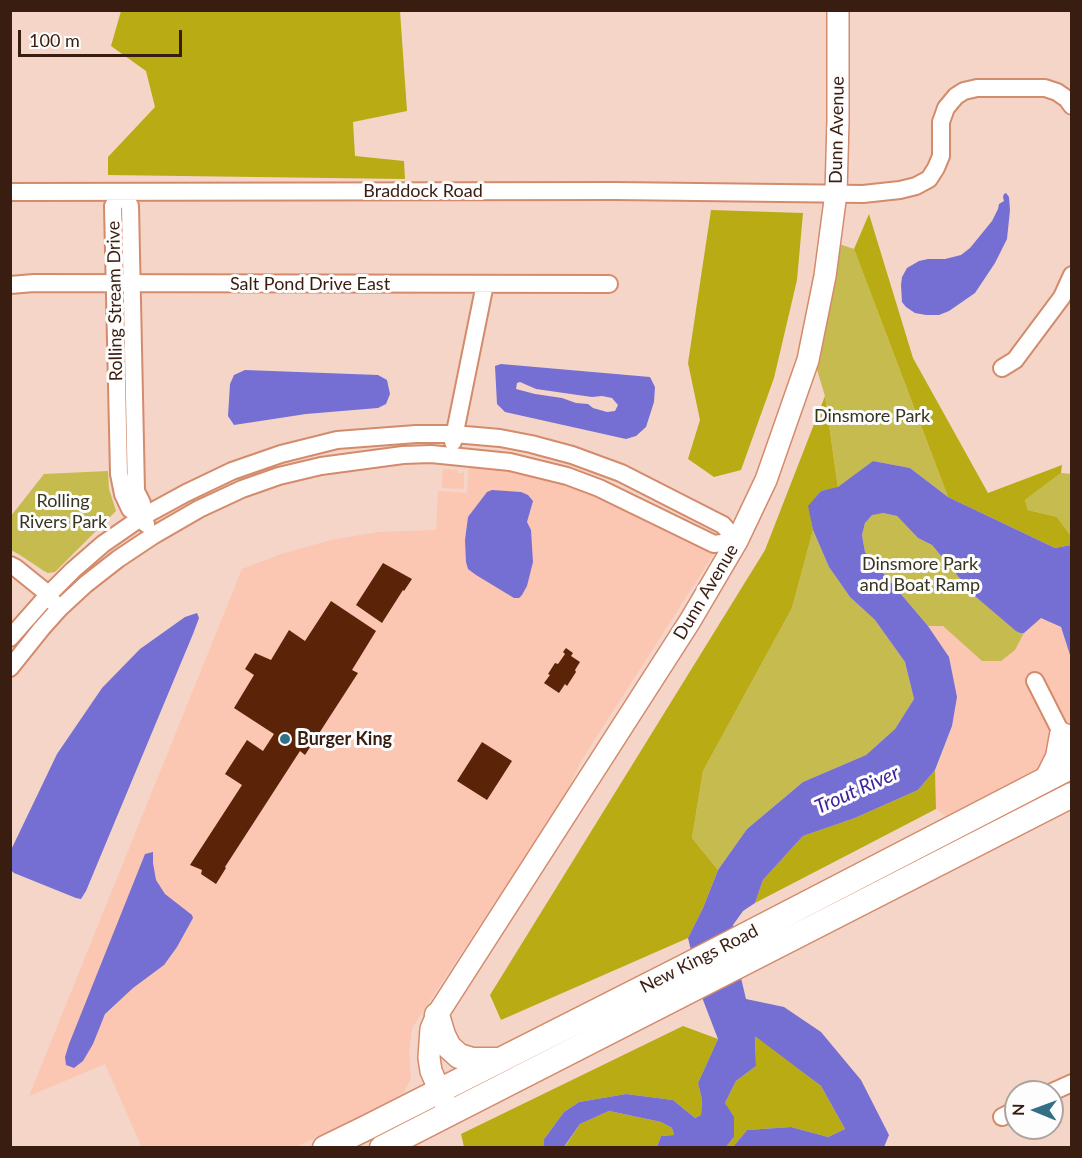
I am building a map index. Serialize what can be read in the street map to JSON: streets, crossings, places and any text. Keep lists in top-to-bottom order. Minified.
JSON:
{"streets":{"highway":["New Kings Road"],"main road":["Dunn Avenue"],"street":["Braddock Road","Salt Pond Drive East","Rolling Stream Drive"]},"crossings":[["Dunn Avenue","Braddock Road"],["Dunn Avenue","New Kings Road"],["Braddock Road","Rolling Stream Drive"],["Salt Pond Drive East","Rolling Stream Drive"]],"water":["Trout River"],"parks":["Dinsmore Park","Rolling Rivers Park","Dinsmore Park and Boat Ramp"],"places":["Burger King"],"scale_bar":"100 m","north":"left"}
